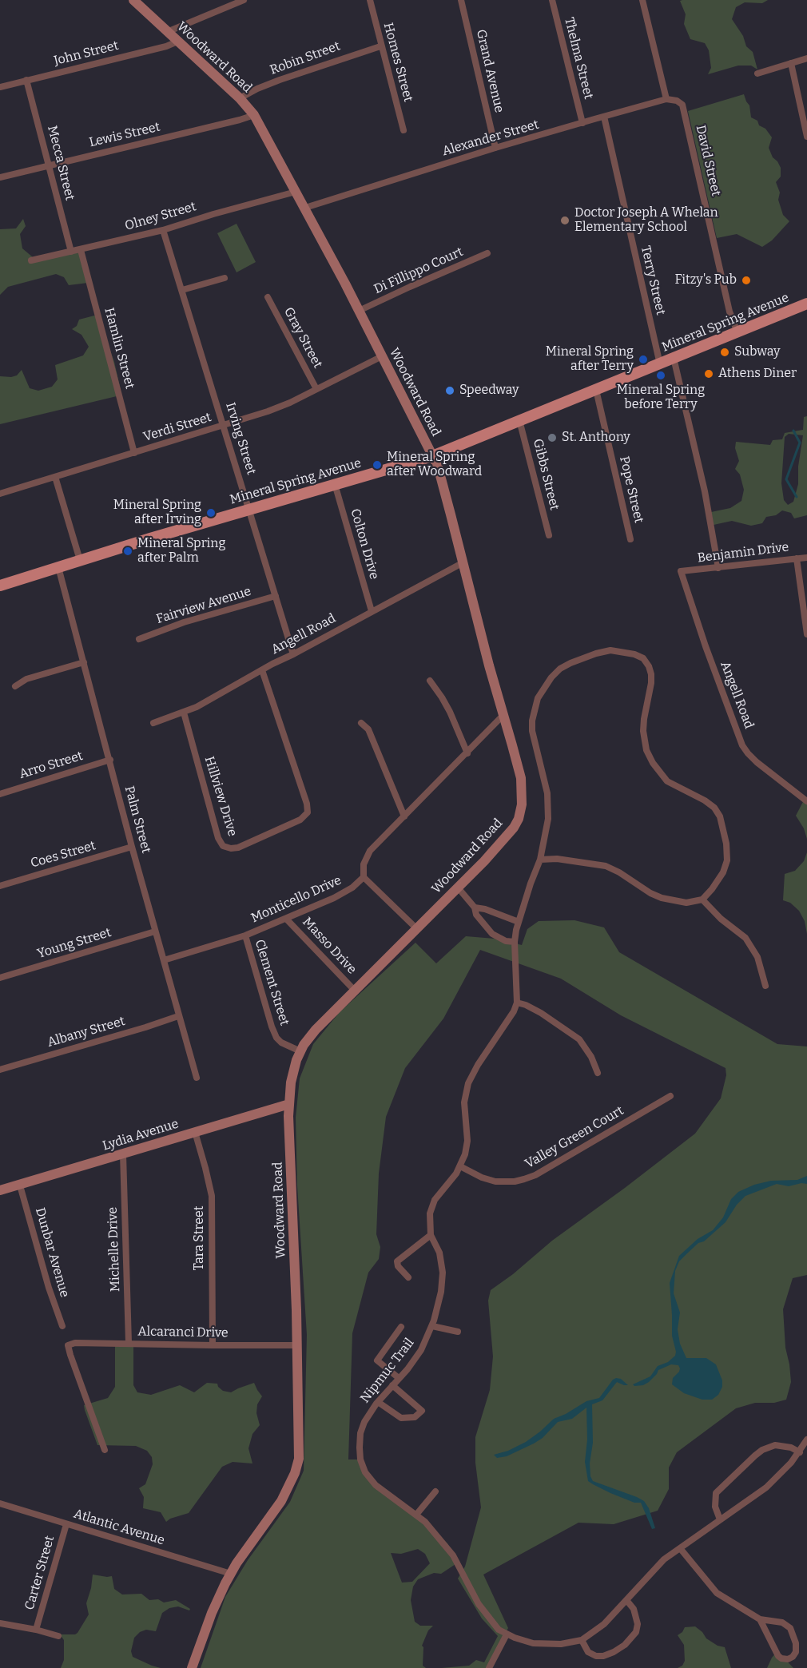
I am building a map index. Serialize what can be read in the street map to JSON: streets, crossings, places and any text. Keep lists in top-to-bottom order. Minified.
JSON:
{"streets":{"main road":["Mineral Spring Avenue"],"street":["John Street","Woodward Road","Robin Street","Thelma Street","Homes Street","Grand Avenue","Lewis Street","Alexander Street","David Street","Mecca Street","Olney Street","Di Fillippo Court","Terry Street","Gray Street","Hamlin Street","Verdi Street","Irving Street","Gibbs Street","Pope Street","Colton Drive","Benjamin Drive","Fairview Avenue","Angell Road","Arro Street","Hillview Drive","Palm Street","Coes Street","Monticello Drive","Young Street","Masso Drive","Clement Street","Albany Street","Lydia Avenue","Valley Green Court","Tara Street","Michelle Drive","Dunbar Avenue","Alcaranci Drive","Nipmuc Trail","Atlantic Avenue","Carter Street"]},"crossings":[["John Street","Woodward Road"],["John Street","Mecca Street"],["Woodward Road","Robin Street"],["Woodward Road","Lewis Street"],["Woodward Road","Alexander Street"],["Woodward Road","Olney Street"],["Woodward Road","Di Fillippo Court"],["Woodward Road","Mineral Spring Avenue"],["Woodward Road","Verdi Street"],["Woodward Road","Angell Road"],["Woodward Road","Masso Drive"],["Woodward Road","Clement Street"],["Woodward Road","Lydia Avenue"],["Woodward Road","Alcaranci Drive"],["Woodward Road","Atlantic Avenue"],["Robin Street","Homes Street"],["Thelma Street","Alexander Street"],["Grand Avenue","Alexander Street"],["Lewis Street","Mecca Street"],["Alexander Street","David Street"],["Alexander Street","Terry Street"],["David Street","Mineral Spring Avenue"],["Mecca Street","Olney Street"],["Olney Street","Hamlin Street"],["Olney Street","Irving Street"],["Terry Street","Mineral Spring Avenue"],["Mineral Spring Avenue","Irving Street"],["Mineral Spring Avenue","Gibbs Street"],["Mineral Spring Avenue","Pope Street"],["Mineral Spring Avenue","Colton Drive"],["Mineral Spring Avenue","Palm Street"],["Gray Street","Verdi Street"],["Hamlin Street","Verdi Street"],["Verdi Street","Irving Street"],["Irving Street","Fairview Avenue"],["Irving Street","Angell Road"],["Colton Drive","Angell Road"],["Benjamin Drive","Angell Road"],["Angell Road","Hillview Drive"],["Arro Street","Palm Street"],["Palm Street","Coes Street"],["Palm Street","Monticello Drive"],["Palm Street","Young Street"],["Palm Street","Albany Street"],["Monticello Drive","Masso Drive"],["Monticello Drive","Clement Street"],["Lydia Avenue","Tara Street"],["Lydia Avenue","Michelle Drive"],["Lydia Avenue","Dunbar Avenue"],["Valley Green Court","Nipmuc Trail"],["Tara Street","Alcaranci Drive"],["Michelle Drive","Alcaranci Drive"],["Atlantic Avenue","Carter Street"]],"places":["Doctor Joseph A Whelan Elementary School","Fitzy's Pub","Subway","Mineral Spring after Terry","Athens Diner","Mineral Spring before Terry","Speedway","St. Anthony","Mineral Spring after Woodward","Mineral Spring after Irving","Mineral Spring after Palm"]}
